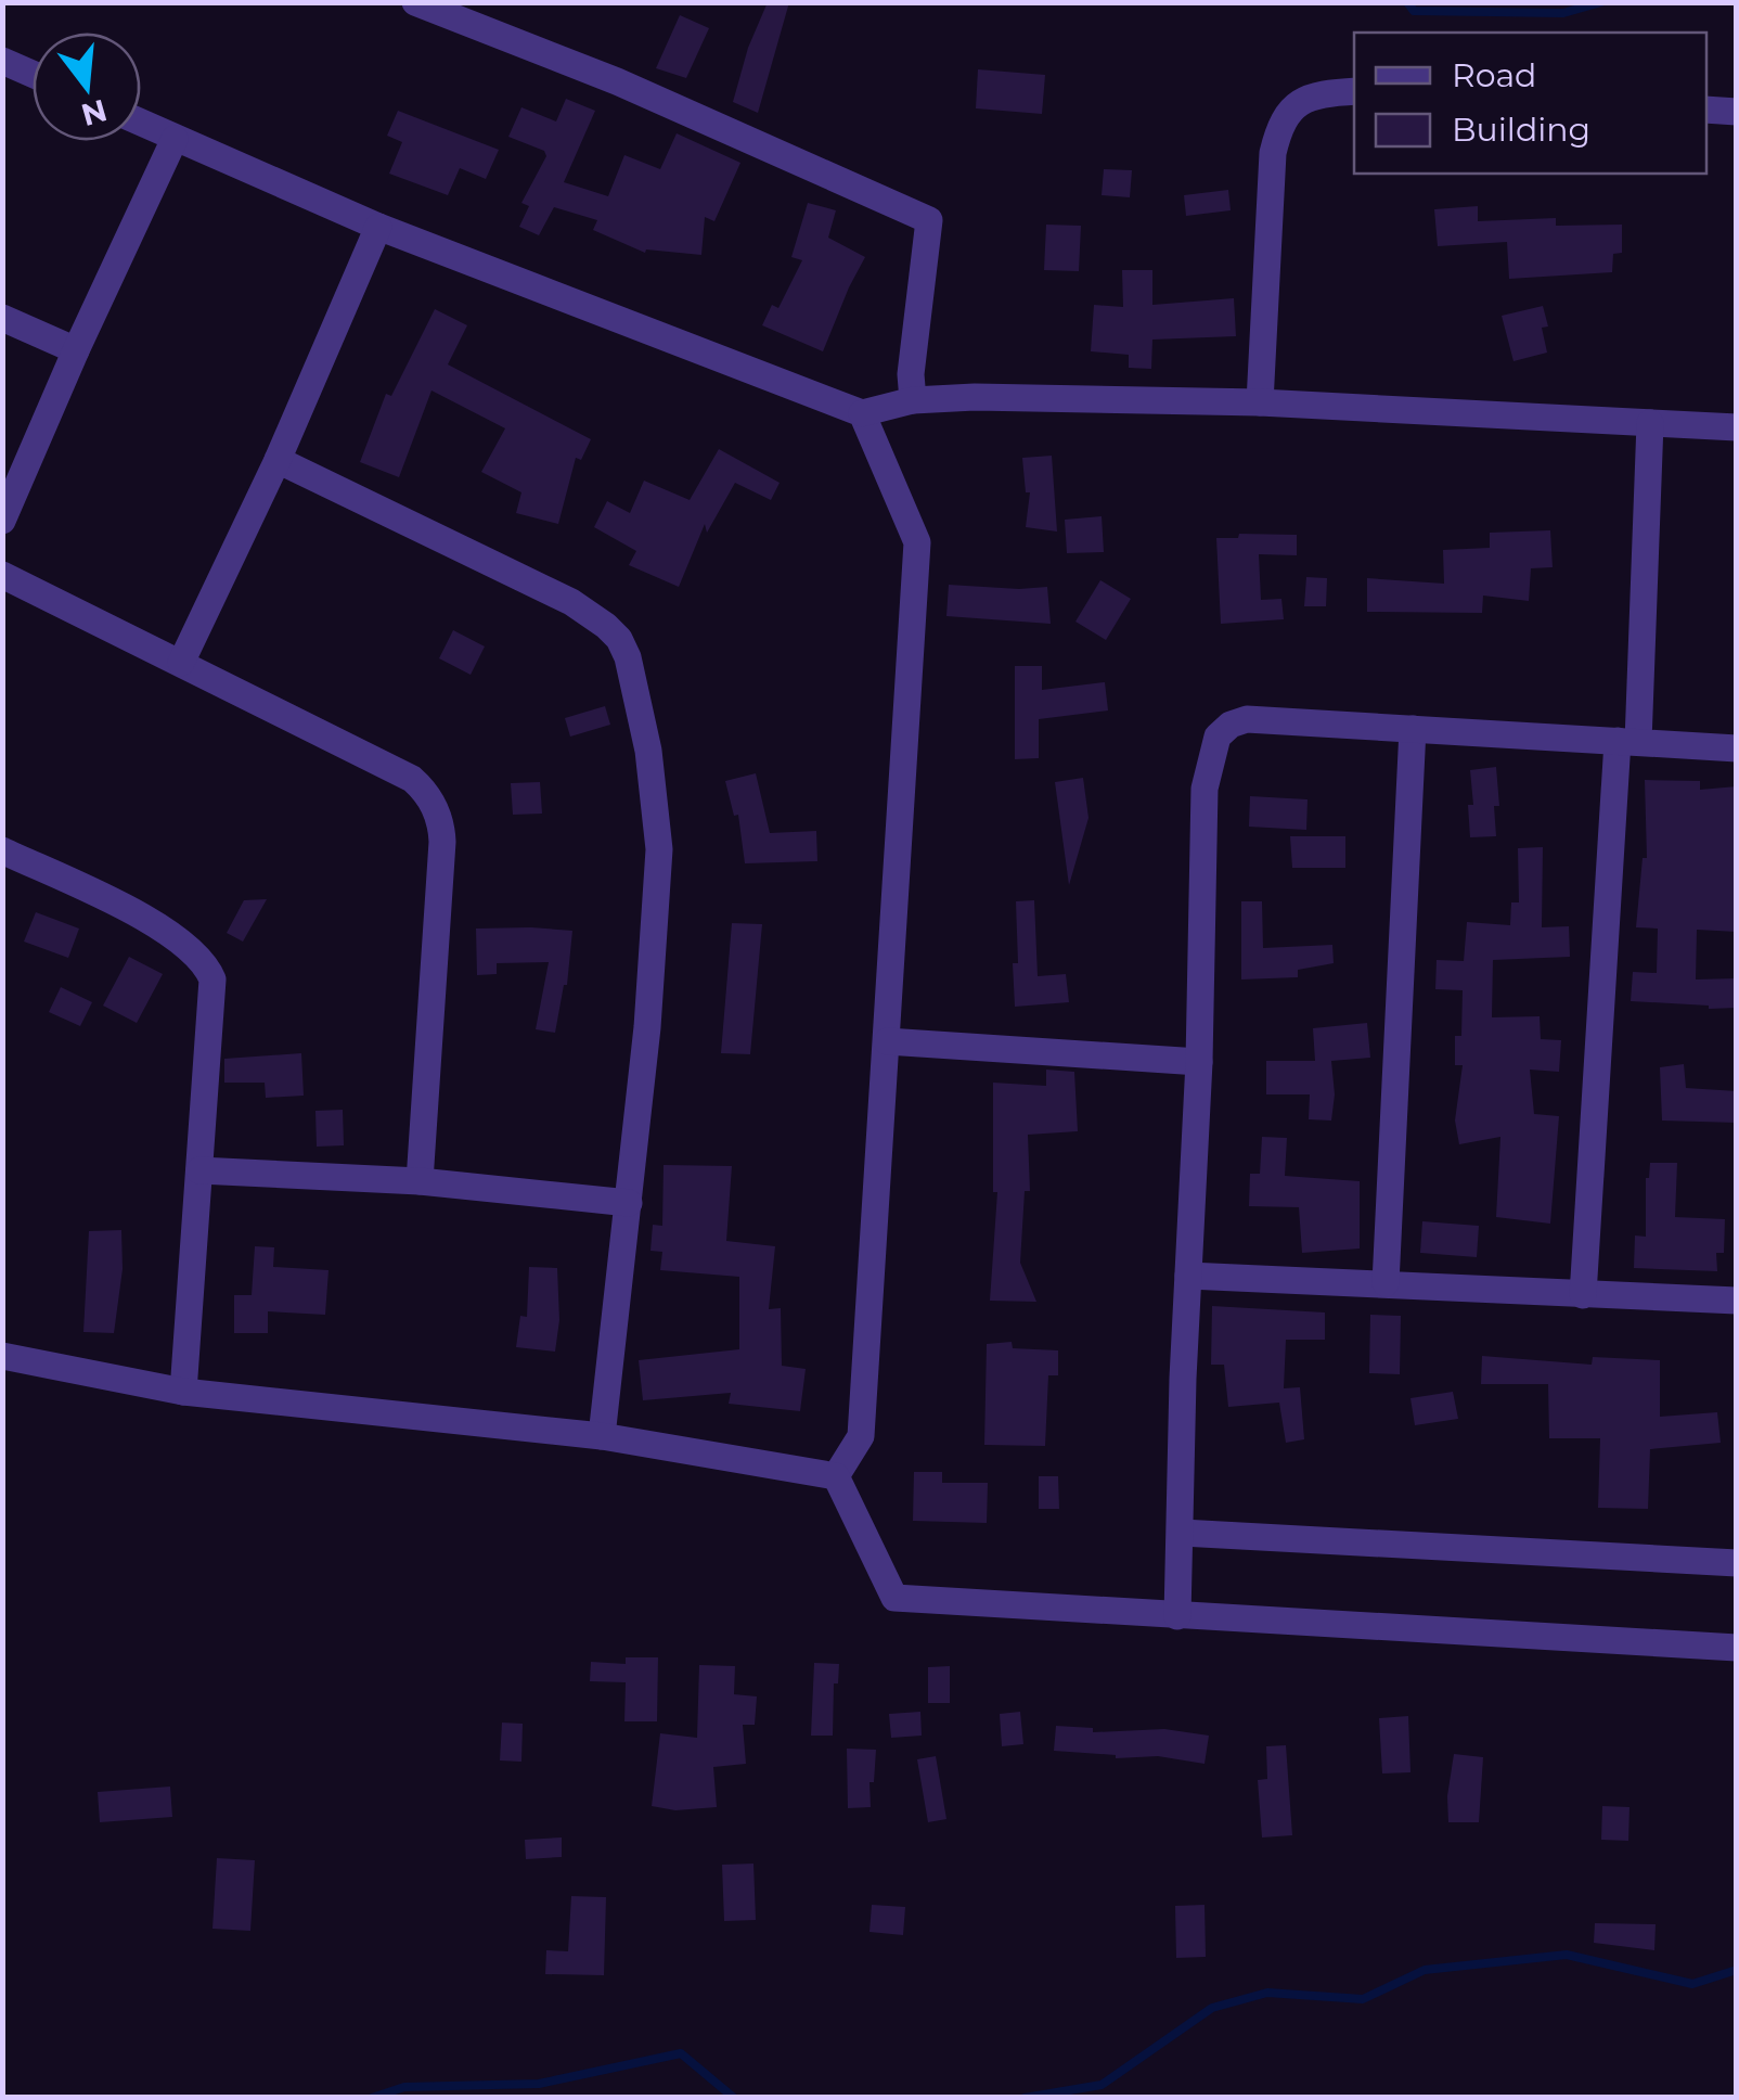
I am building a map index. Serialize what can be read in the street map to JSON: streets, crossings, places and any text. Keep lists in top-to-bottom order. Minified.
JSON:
{"legend":["Road","Building"],"north":"bottom"}
